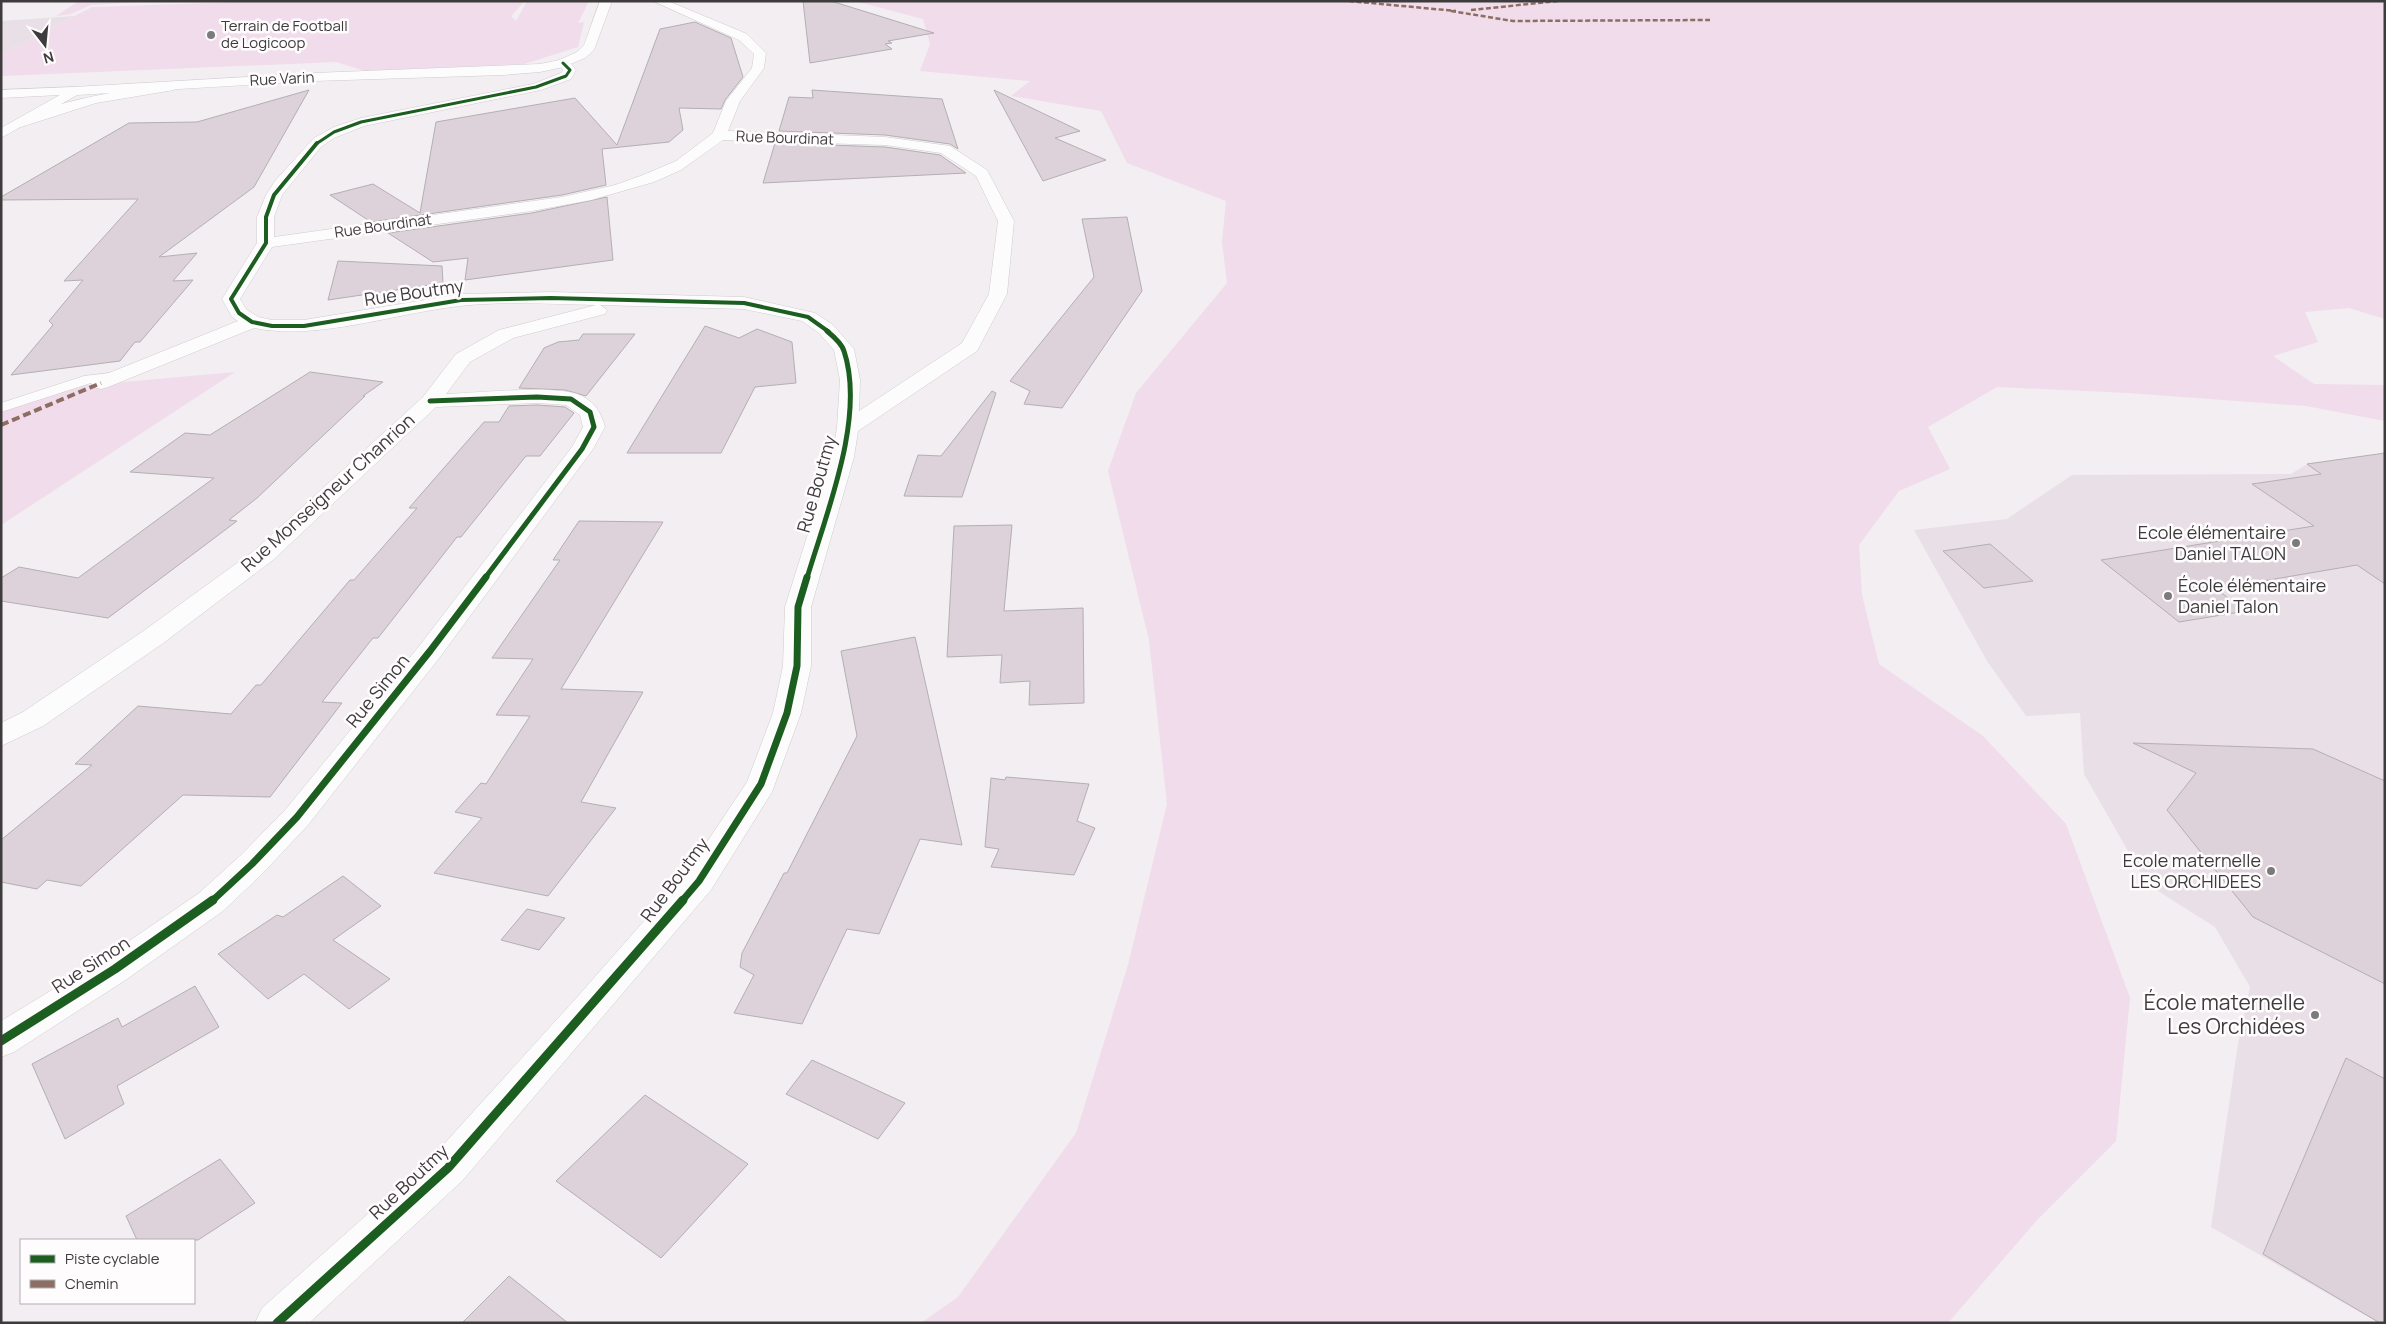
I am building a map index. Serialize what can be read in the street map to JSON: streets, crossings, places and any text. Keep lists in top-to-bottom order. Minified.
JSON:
{"streets":{"street":["Rue Varin","Rue Bourdinat","Rue Boutmy","Rue Monseigneur Chanrion","Rue Simon"]},"crossings":[["Rue Bourdinat","Rue Boutmy"],["Rue Boutmy","Rue Monseigneur Chanrion"],["Rue Monseigneur Chanrion","Rue Simon"]],"places":["Terrain de Football de Logicoop","Ecole élémentaire Daniel TALON","École élémentaire Daniel Talon","Ecole maternelle LES ORCHIDEES","École maternelle Les Orchidées"],"legend":["Piste cyclable","Chemin"],"north":"bottom"}
